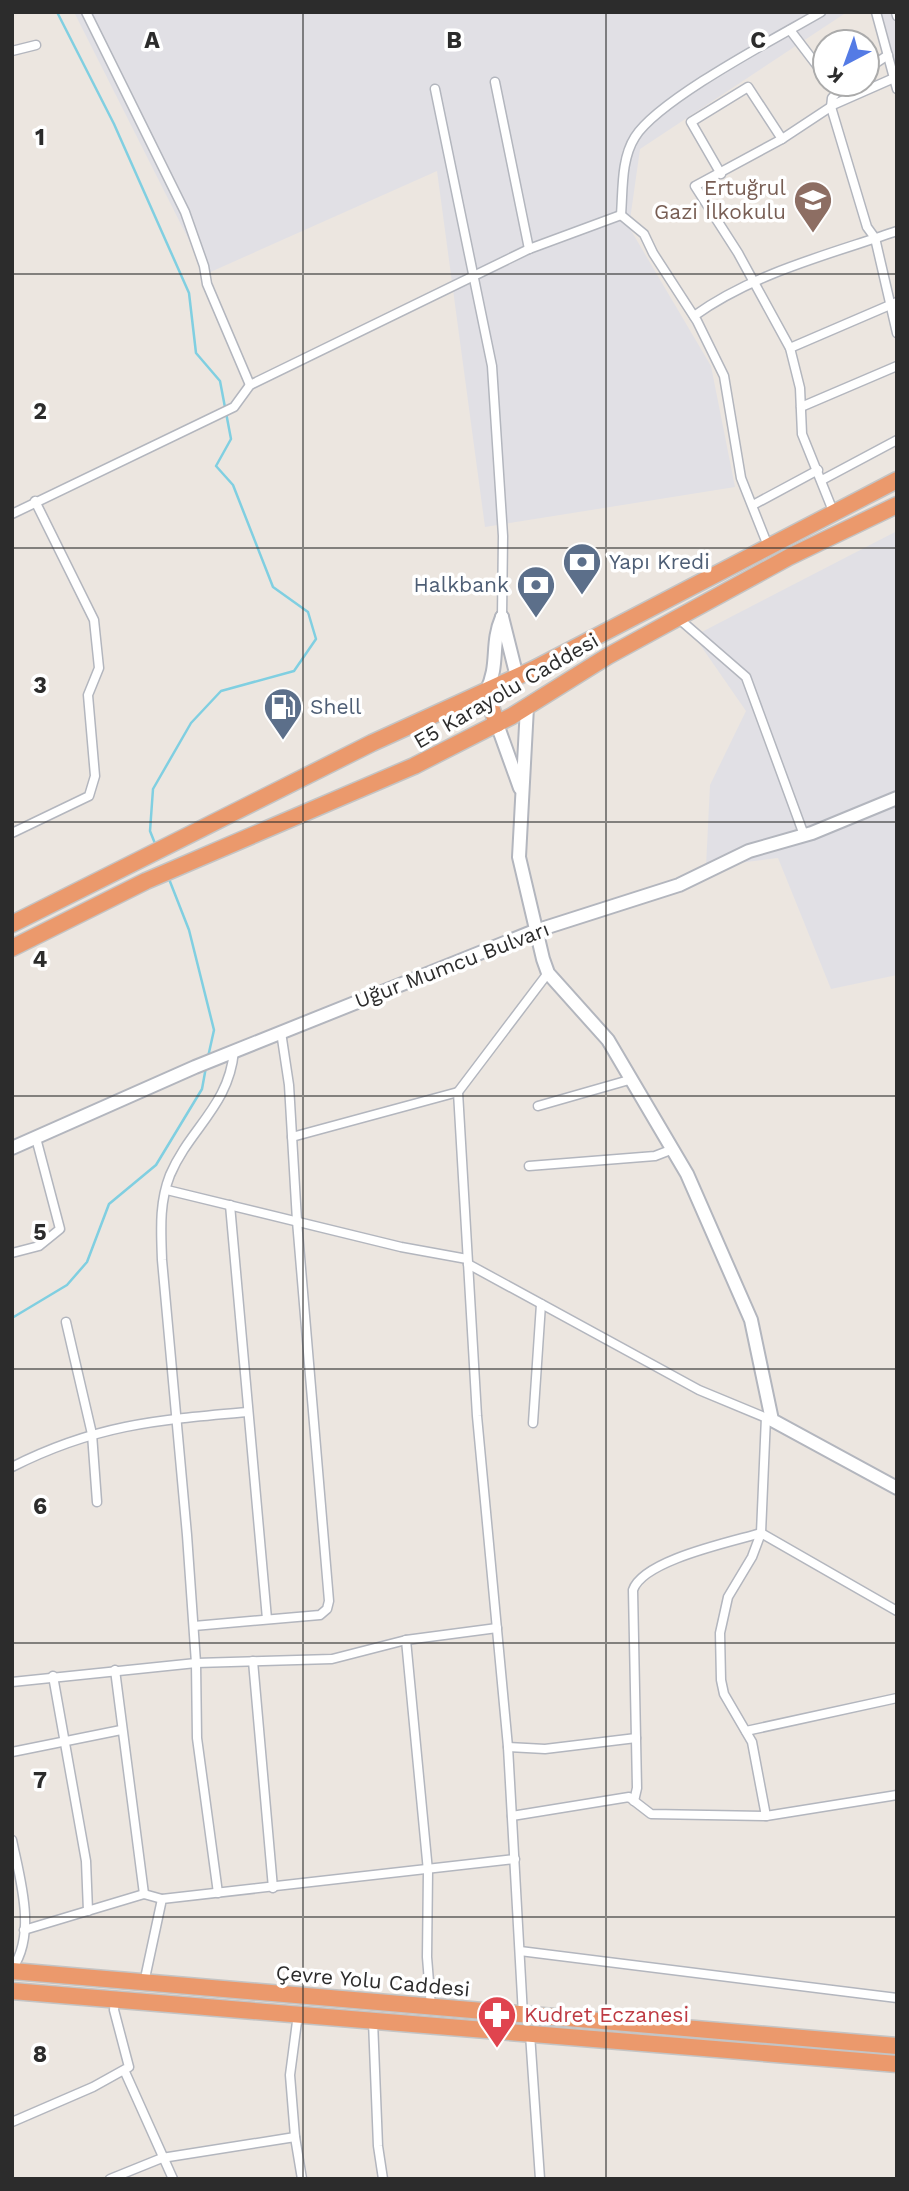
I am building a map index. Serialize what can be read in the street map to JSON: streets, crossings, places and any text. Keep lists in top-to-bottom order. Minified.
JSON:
{"streets":{"highway":["E5 Karayolu Caddesi","Çevre Yolu Caddesi"],"street":["Uğur Mumcu Bulvarı"]},"places":{"school or university":["Ertuğrul Gazi İlkokulu"],"bank":["Yapı Kredi","Halkbank"],"fuel station":["Shell"],"pharmacy":["Kudret Eczanesi"]},"north":"bottom left","grid":{"columns":["A","B","C"],"rows":["1","2","3","4","5","6","7","8"]}}
